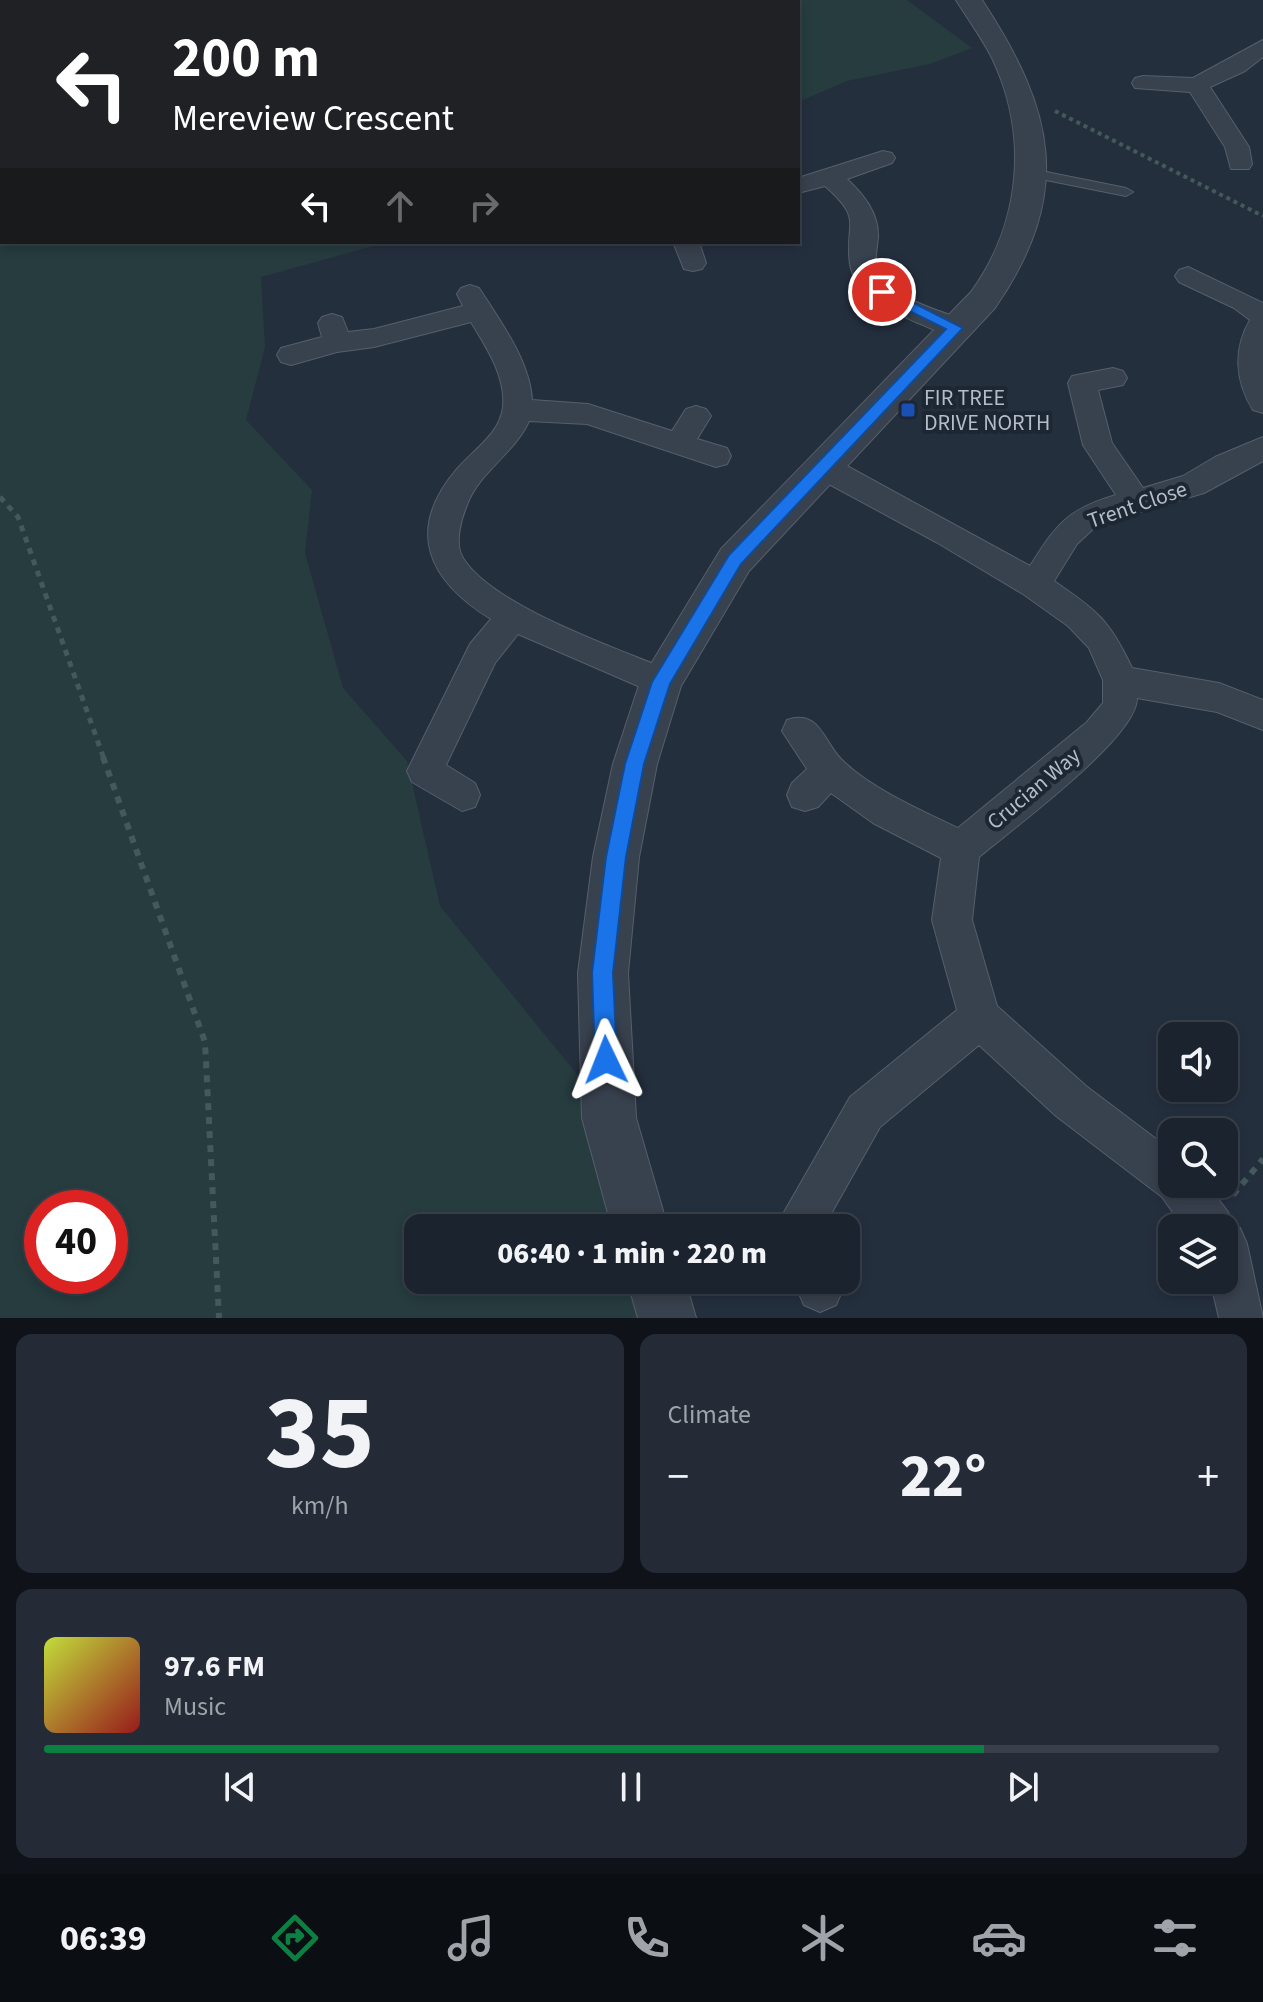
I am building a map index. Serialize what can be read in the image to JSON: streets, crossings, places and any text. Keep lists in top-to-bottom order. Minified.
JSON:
{"streets":{"street":["Trent Close","Crucian Way"]},"places":{"transit":["FIR TREE DRIVE NORTH"]},"page":{"turn":["200 m","Mereview Crescent"],"limit":"40","trip":"06:40 · 1 min · 220 m","tile":[["35","km/h"],"Climate"],"heat":["−","22°","+"],"song":["97.6 FM","Music"],"tabs":"06:39"}}
